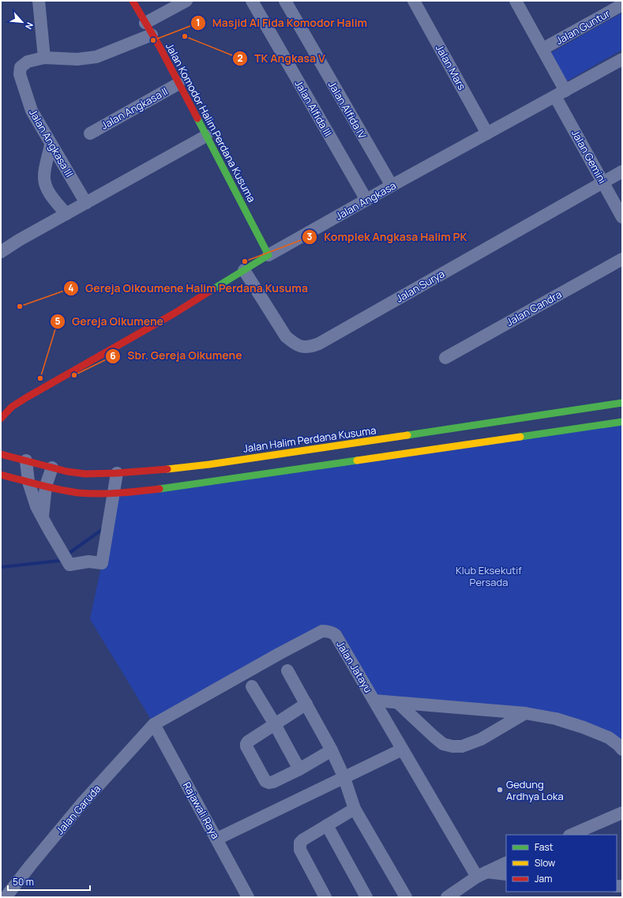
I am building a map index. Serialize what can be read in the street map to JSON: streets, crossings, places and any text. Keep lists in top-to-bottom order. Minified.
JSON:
{"streets":{"street":["Jalan Guntur","Jalan Mars","Jalan Angkasa II","Jalan Alfida III","Jalan Alfida IV","Jalan Komodor Halim Perdana Kusuma","Jalan Angkasa III","Jalan Gemini","Jalan Angkasa","Jalan Surya","Jalan Candra","Jalan Halim Perdana Kusuma","Jalan Jatayu","Jalan Garuda","Rajawali Raya"]},"crossings":[["Jalan Guntur","Jalan Gemini"],["Jalan Mars","Jalan Angkasa"],["Jalan Angkasa II","Jalan Komodor Halim Perdana Kusuma"],["Jalan Alfida III","Jalan Angkasa"],["Jalan Alfida IV","Jalan Angkasa"],["Jalan Komodor Halim Perdana Kusuma","Jalan Angkasa III"],["Jalan Komodor Halim Perdana Kusuma","Jalan Angkasa"],["Jalan Gemini","Jalan Angkasa"],["Jalan Gemini","Jalan Surya"],["Jalan Angkasa","Jalan Surya"],["Jalan Jatayu","Jalan Garuda"],["Jalan Jatayu","Rajawali Raya"],["Jalan Garuda","Rajawali Raya"]],"parks":["Klub Eksekutif Persada"],"places":["TK Angkasa V","Masjid Al Fida Komodor Halim","Komplek Angkasa Halim PK","Gereja Oikoumene Halim Perdana Kusuma","Sbr. Gereja Oikumene","Gereja Oikumene","Gedung Ardhya Loka"],"legend":["Fast","Slow","Jam"],"scale_bar":"50 m","north":"bottom right"}
